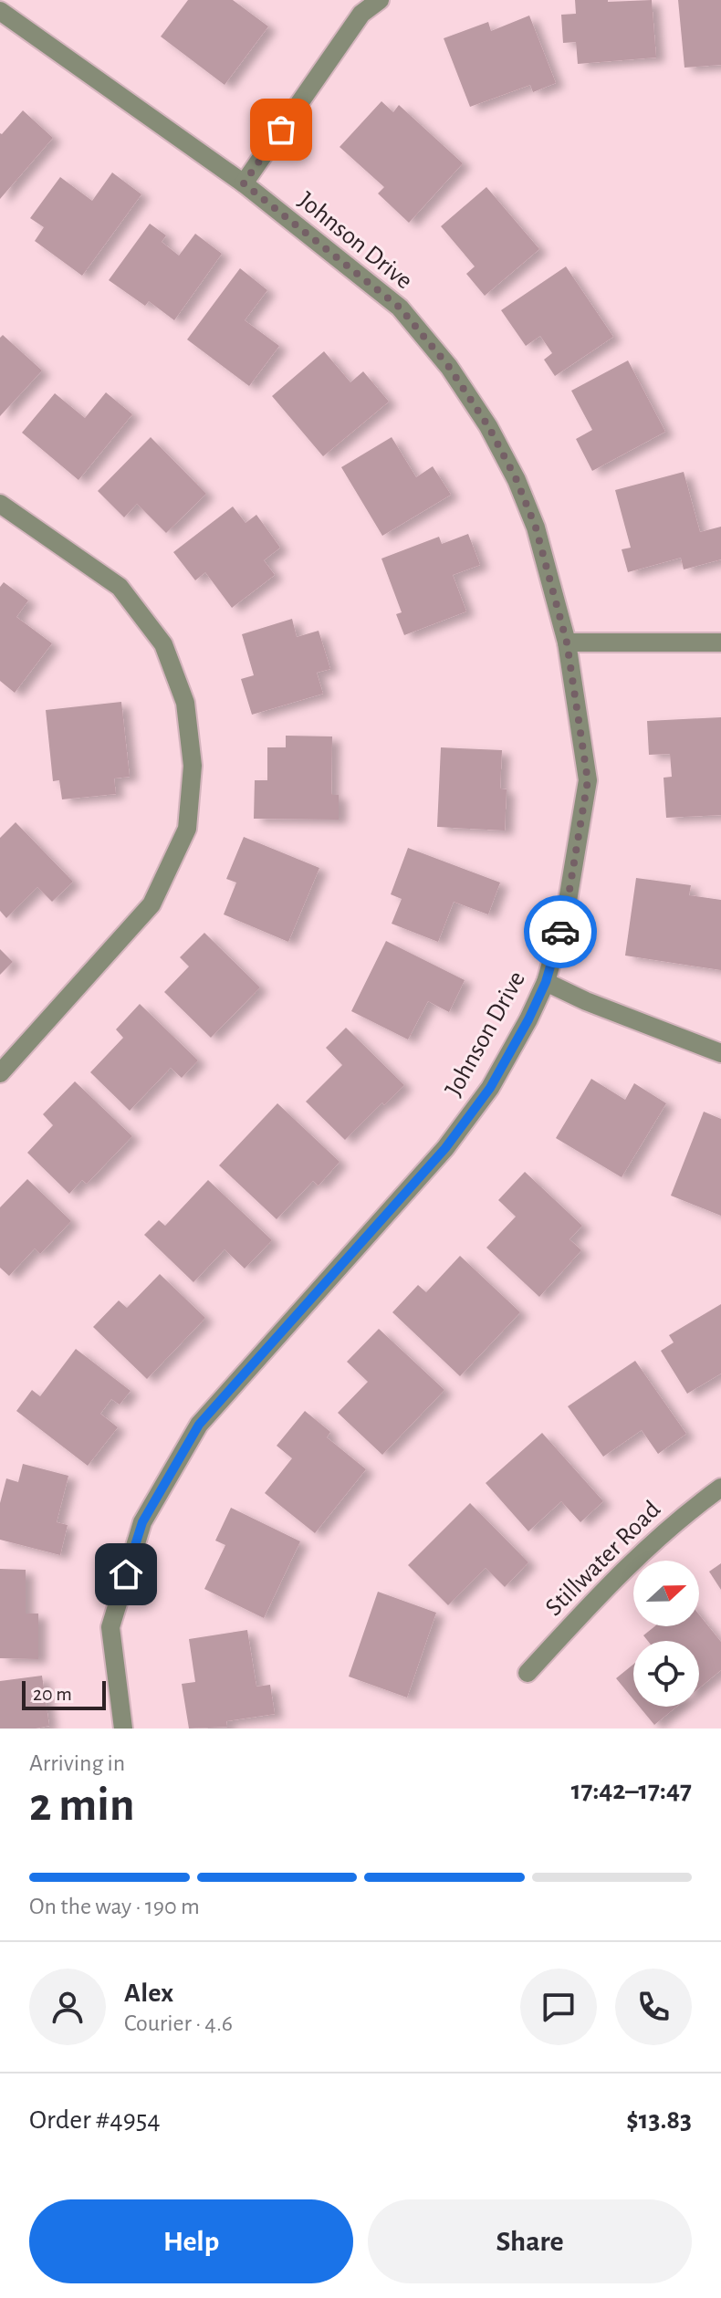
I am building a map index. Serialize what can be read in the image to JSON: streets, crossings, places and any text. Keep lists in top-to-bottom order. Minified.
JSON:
{"streets":{"street":["Johnson Drive","Stillwater Road"]},"scale_bar":"20 m","north":"right","page":{"scale":"20 m","heading":["2 min","Arriving in","17:42–17:47"],"panel":["Alex","Courier · 4.6","Order #4954","$13.83"],"bar":"On the way · 190 m","buttons":["Help","Share"]}}
